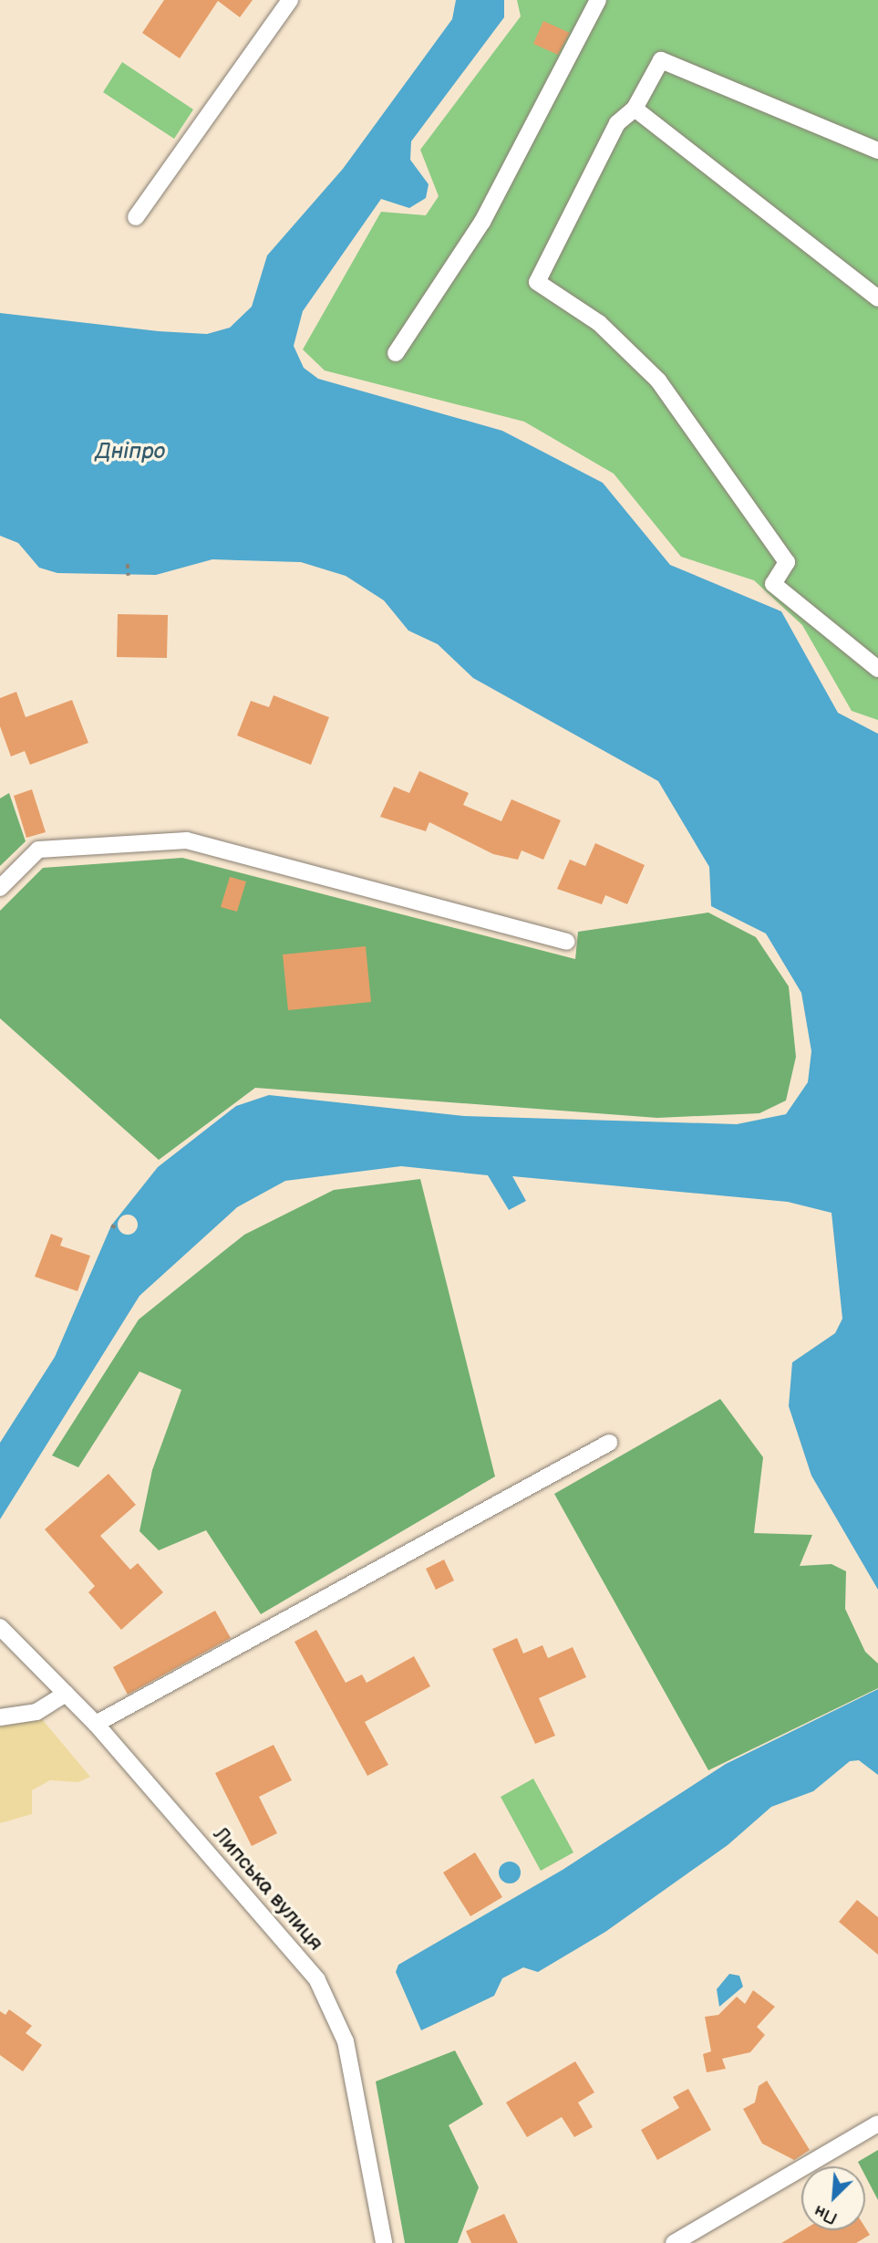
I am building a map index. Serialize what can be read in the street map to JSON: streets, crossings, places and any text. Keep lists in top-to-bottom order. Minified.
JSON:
{"streets":{"street":["Липська вулиця"]},"water":["Дніпро"],"north":"bottom left"}
